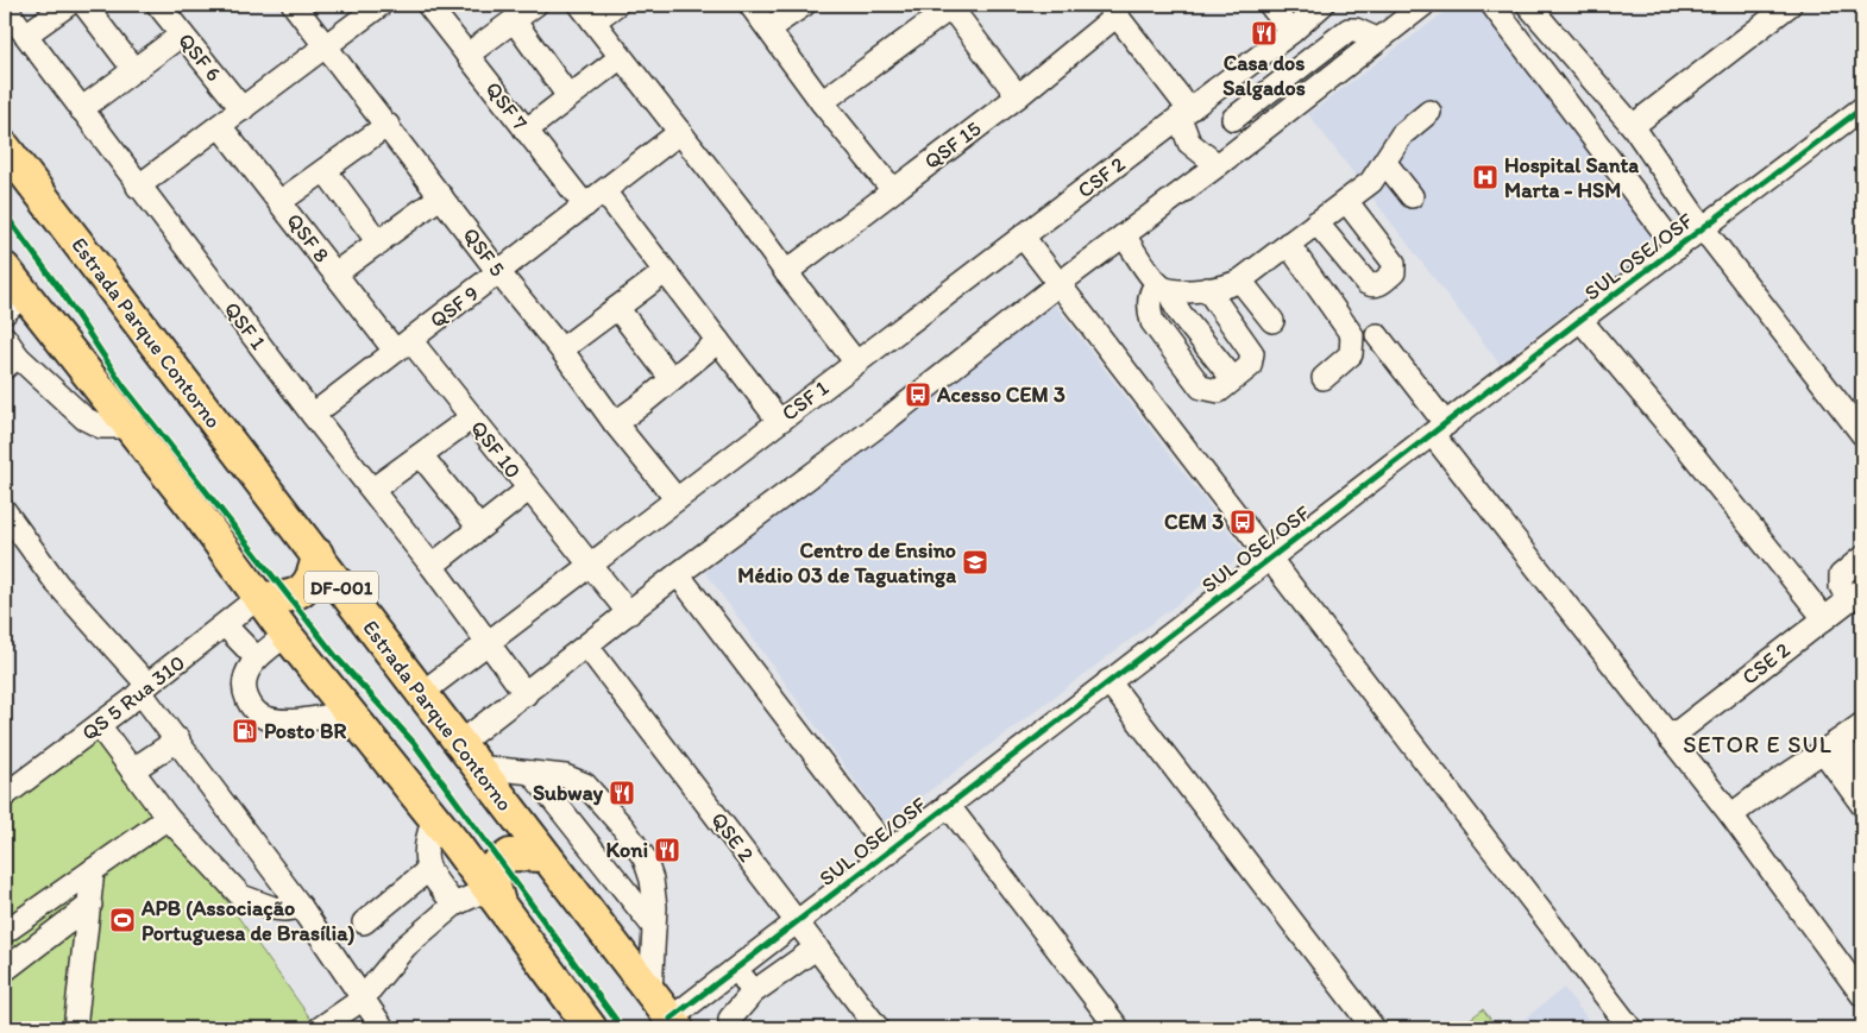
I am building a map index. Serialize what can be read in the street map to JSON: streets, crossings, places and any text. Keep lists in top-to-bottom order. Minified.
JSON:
{"streets":{"highway":["Estrada Parque Contorno","DF-001"],"street":["QSF 6","QSF 7","QSF 15","CSF 2","QSF 8","QSF 5","SUL OSE/OSF","QSF 9","QSF 1","CSF 1","QSF 10","CSE 2","QS 5 Rua 310","QSE 2"]},"crossings":[["QSF 7","QSF 9"],["CSF 2","CSF 1"],["QSF 8","QSF 9"],["QSF 8","QSF 10"],["QSF 5","QSF 9"],["QSF 5","CSF 1"],["SUL OSE/OSF","Estrada Parque Contorno"],["SUL OSE/OSF","QSE 2"],["QSF 9","QSF 1"],["QSF 9","QSF 10"],["QSF 1","CSF 1"],["QSF 1","QSF 10"],["Estrada Parque Contorno","CSF 1"]],"districts":["SETOR E SUL"],"places":{"restaurant":["Casa dos Salgados","Subway","Koni"],"hospital":["Hospital Santa Marta - HSM"],"bus stop":["Acesso CEM 3","CEM 3"],"school or university":["Centro de Ensino Médio 03 de Taguatinga"],"fuel station":["Posto BR"],"sports":["APB (Associação Portuguesa de Brasília)"]}}
